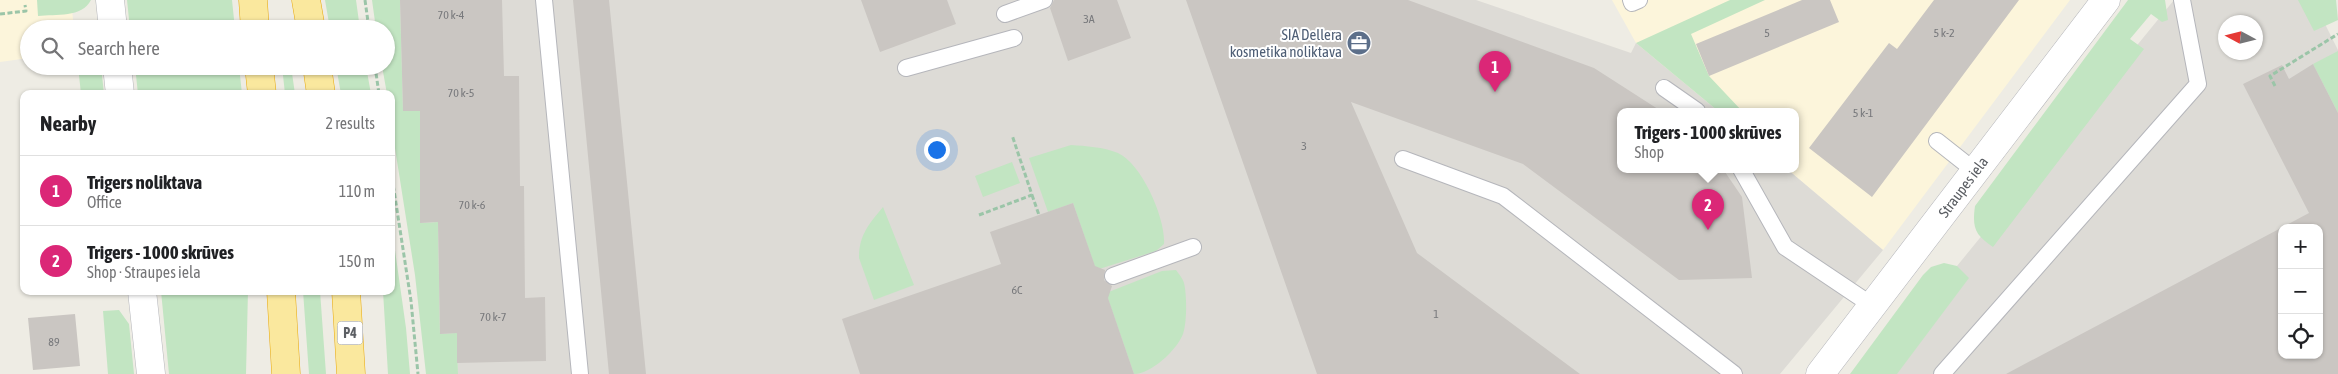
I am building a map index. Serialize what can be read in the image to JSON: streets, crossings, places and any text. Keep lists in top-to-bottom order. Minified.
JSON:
{"streets":{"highway":["P4"],"street":["Straupes iela"]},"places":{"office":["SIA Dellera kosmetika noliktava"]},"house_numbers":["70 k-4","3A","5","5 k-2","70 k-5","5 k-1","3","70 k-6","6C","1","70 k-7","89"],"north":"left","page":{"search":"Search here","pins":["1","2"],"heading":["Nearby","2 results"],"popup":["Trigers - 1000 skrūves","Shop"],"list":[{"mark":"1","name":"Trigers noliktava","note":"Office","value":"110 m"},{"mark":"2","name":"Trigers - 1000 skrūves","note":"Shop · Straupes iela","value":"150 m"}],"map_buttons":["+","−"]}}
